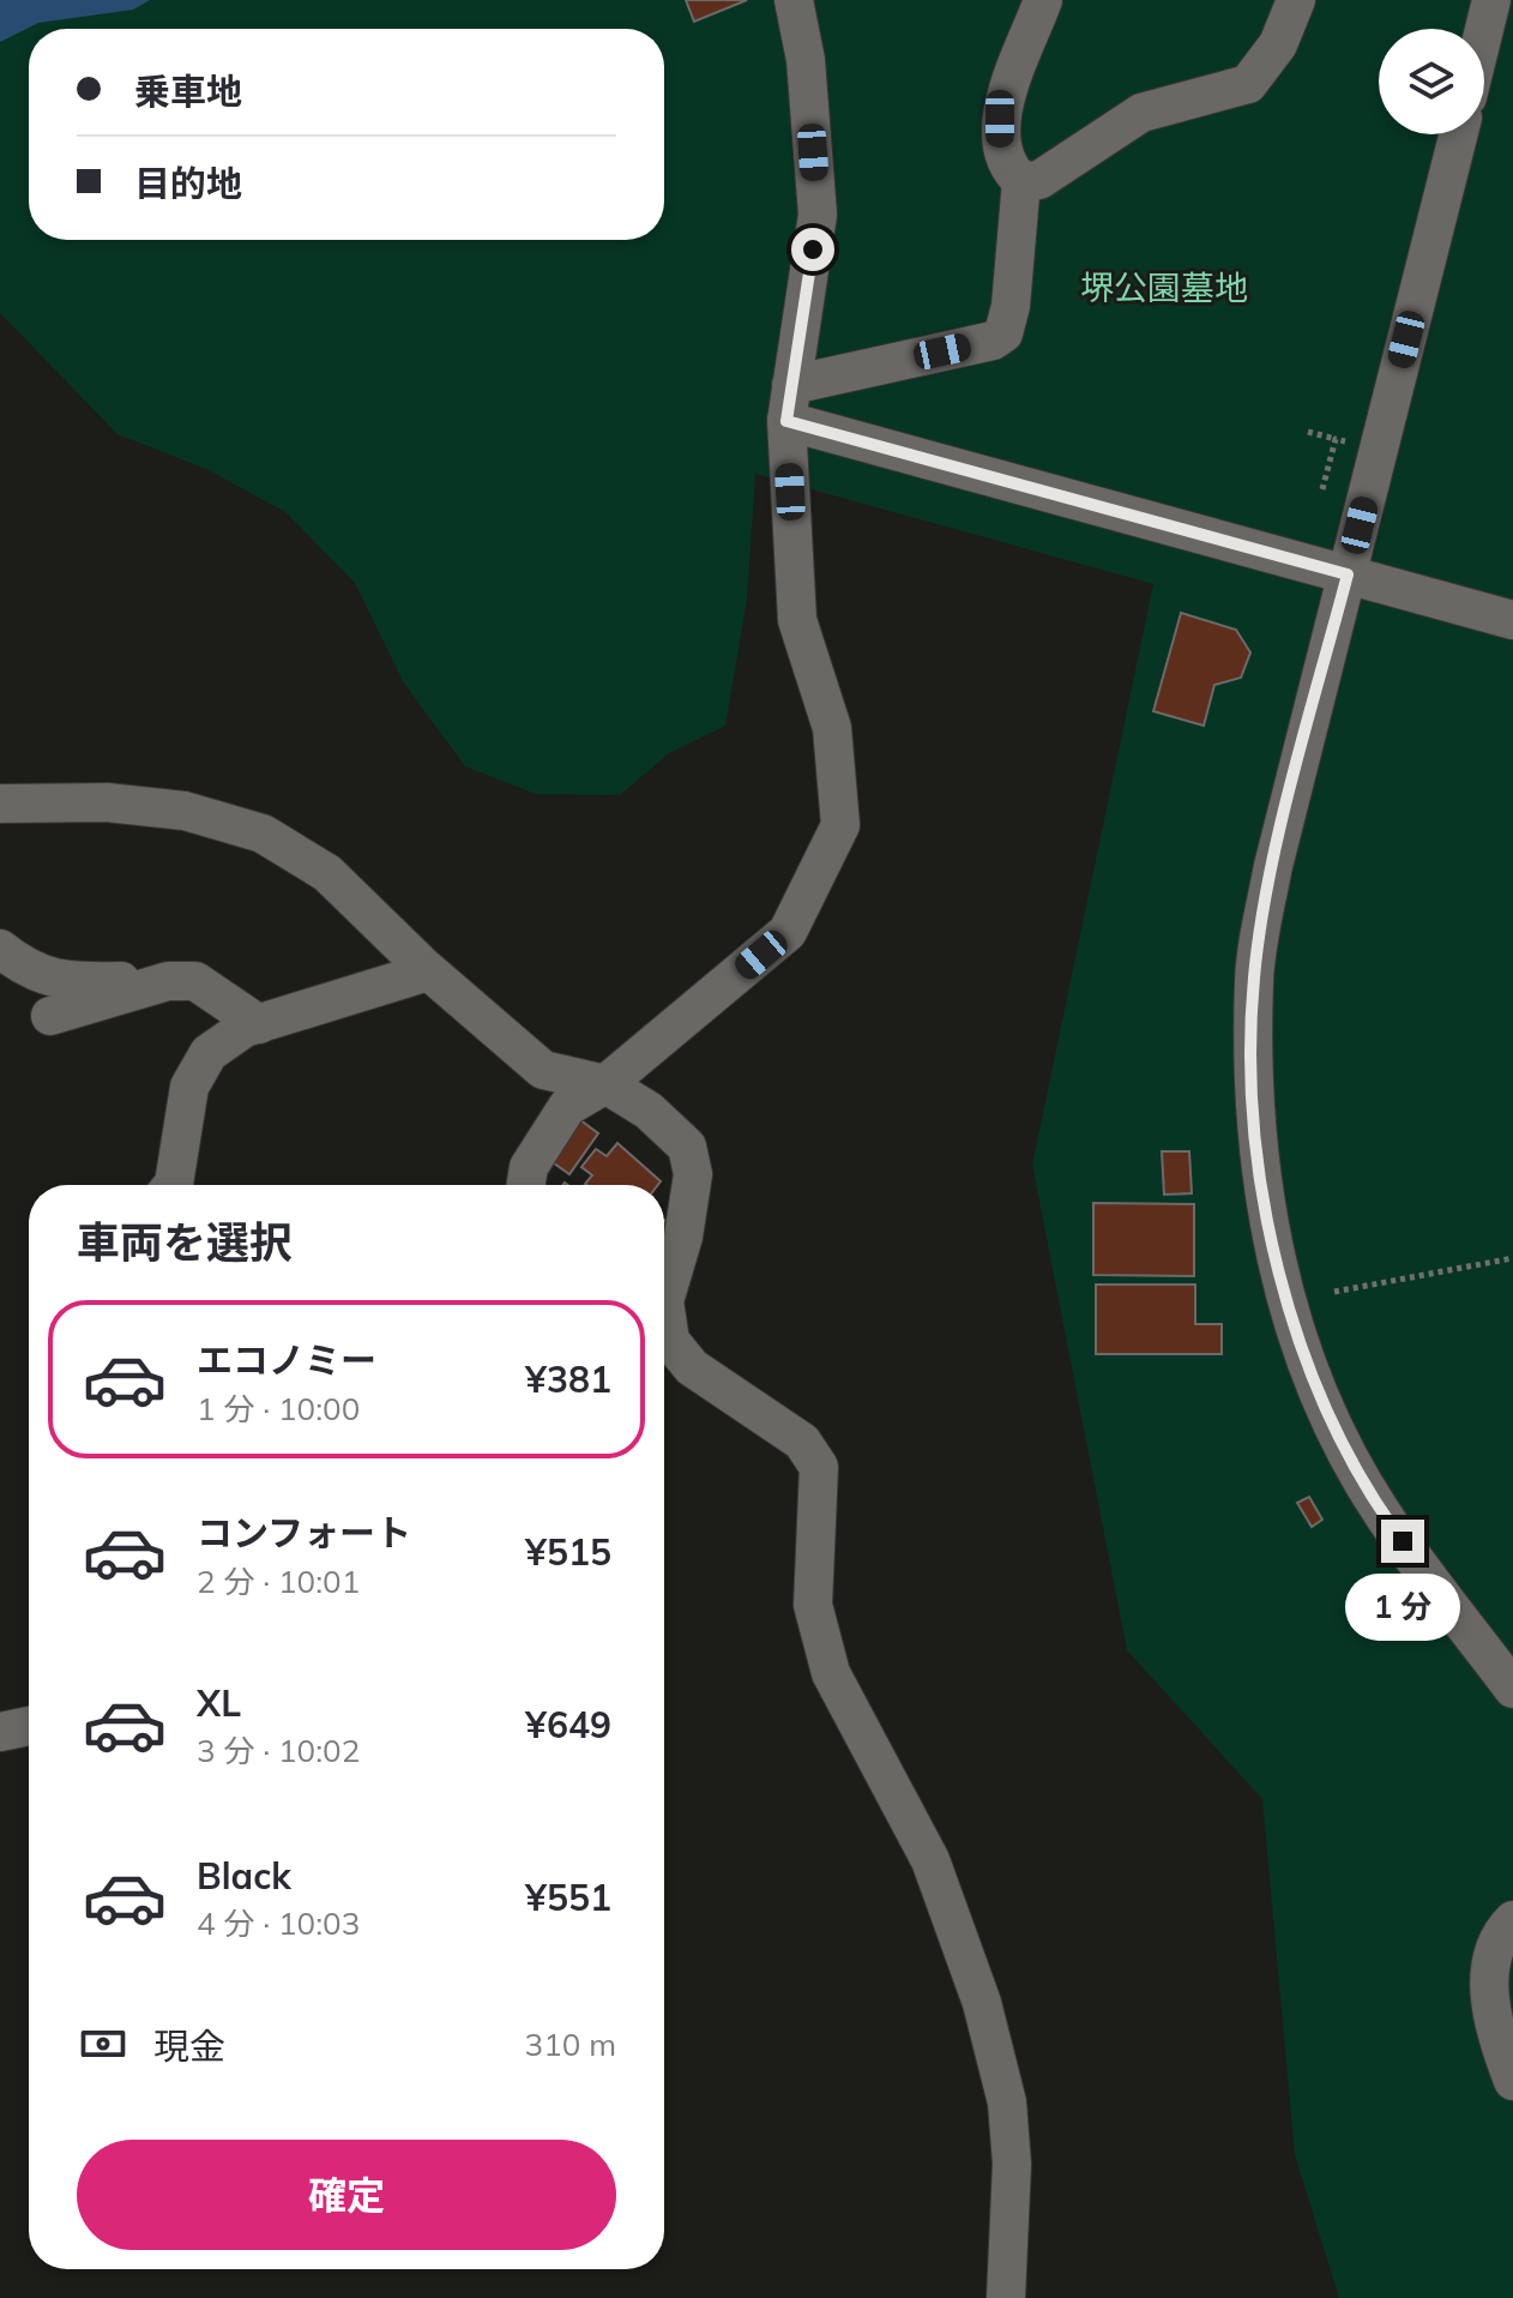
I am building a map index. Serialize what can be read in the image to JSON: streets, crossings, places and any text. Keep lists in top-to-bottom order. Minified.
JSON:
{"parks":["堺公園墓地"],"page":{"banner":["乗車地","目的地"],"heading":"車両を選択","list":[{"name":"エコノミー","note":"1 分 · 10:00","value":"¥381"},{"name":"コンフォート","note":"2 分 · 10:01","value":"¥515"},{"name":"XL","note":"3 分 · 10:02","value":"¥649"},{"name":"Black","note":"4 分 · 10:03","value":"¥551"}],"bubble":"1 分","pay":["現金","310 m"],"buttons":"確定"}}
